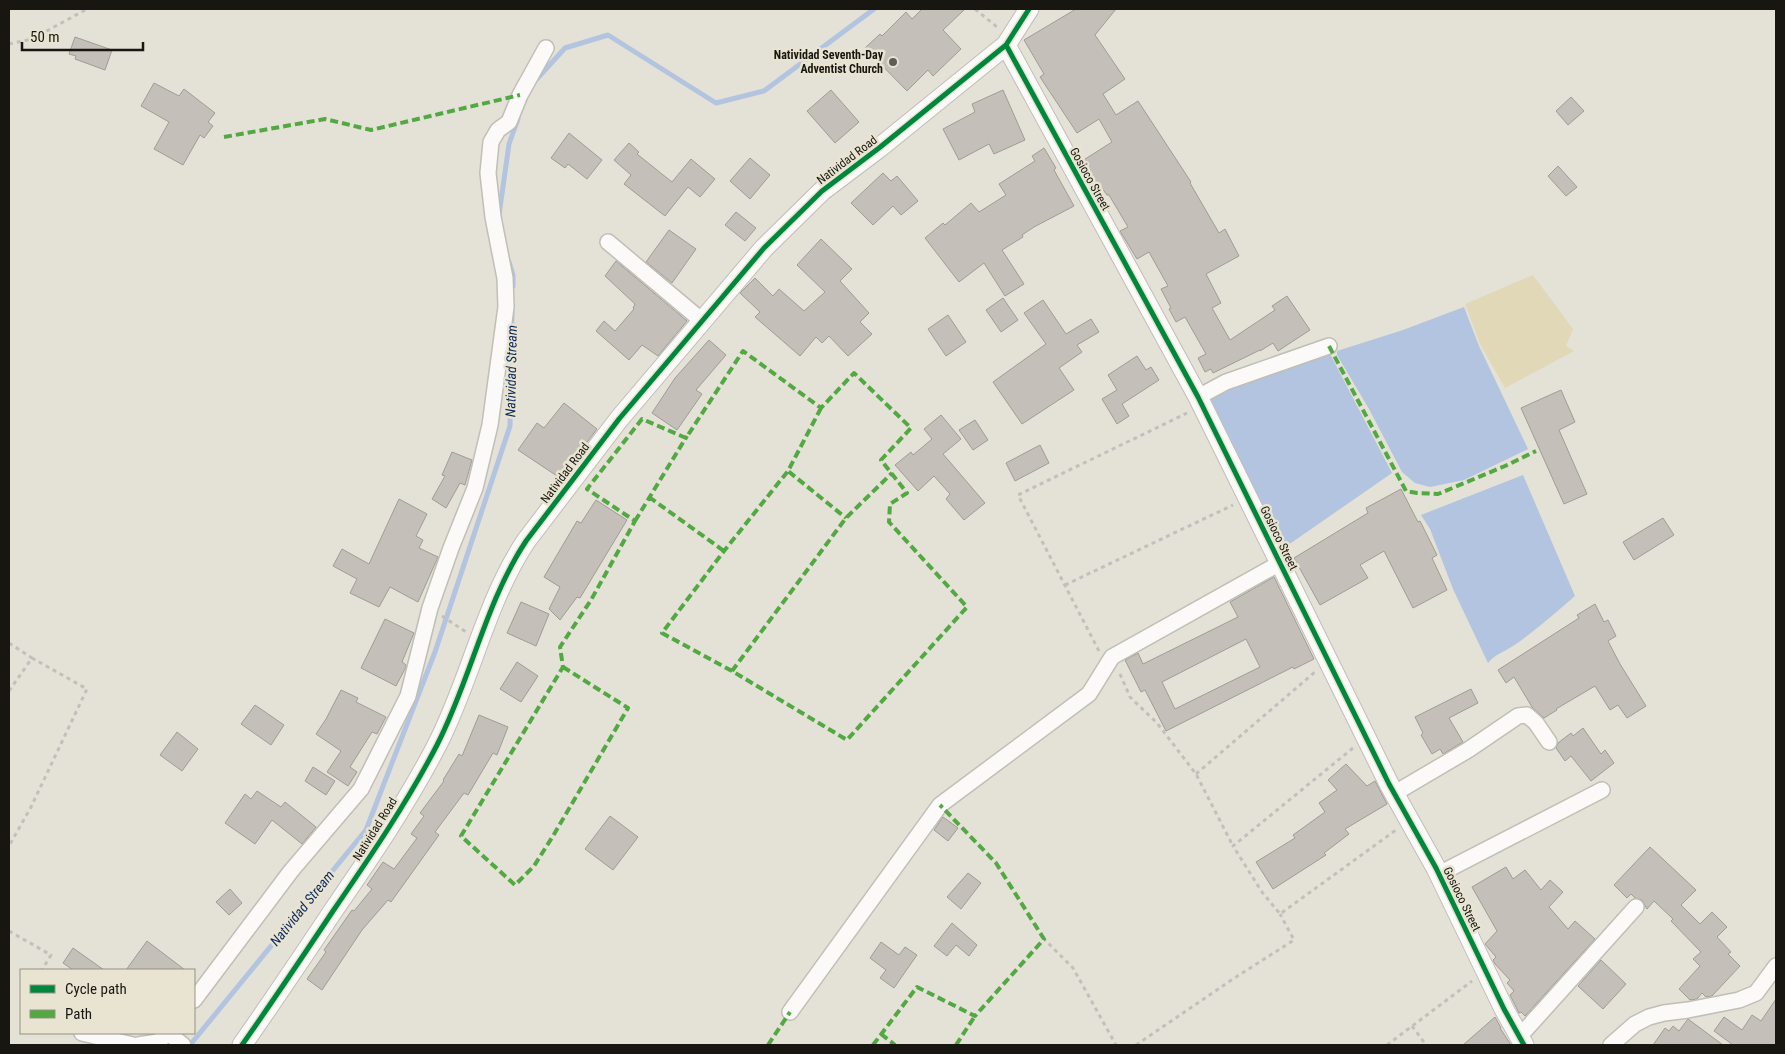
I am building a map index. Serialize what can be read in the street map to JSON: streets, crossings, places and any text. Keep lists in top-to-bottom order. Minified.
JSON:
{"streets":{"street":["Natividad Road","Gosioco Street"]},"crossings":[["Natividad Road","Gosioco Street"]],"water":["Natividad Stream"],"places":["Natividad Seventh-Day Adventist Church"],"legend":["Cycle path","Path"],"scale_bar":"50 m"}
